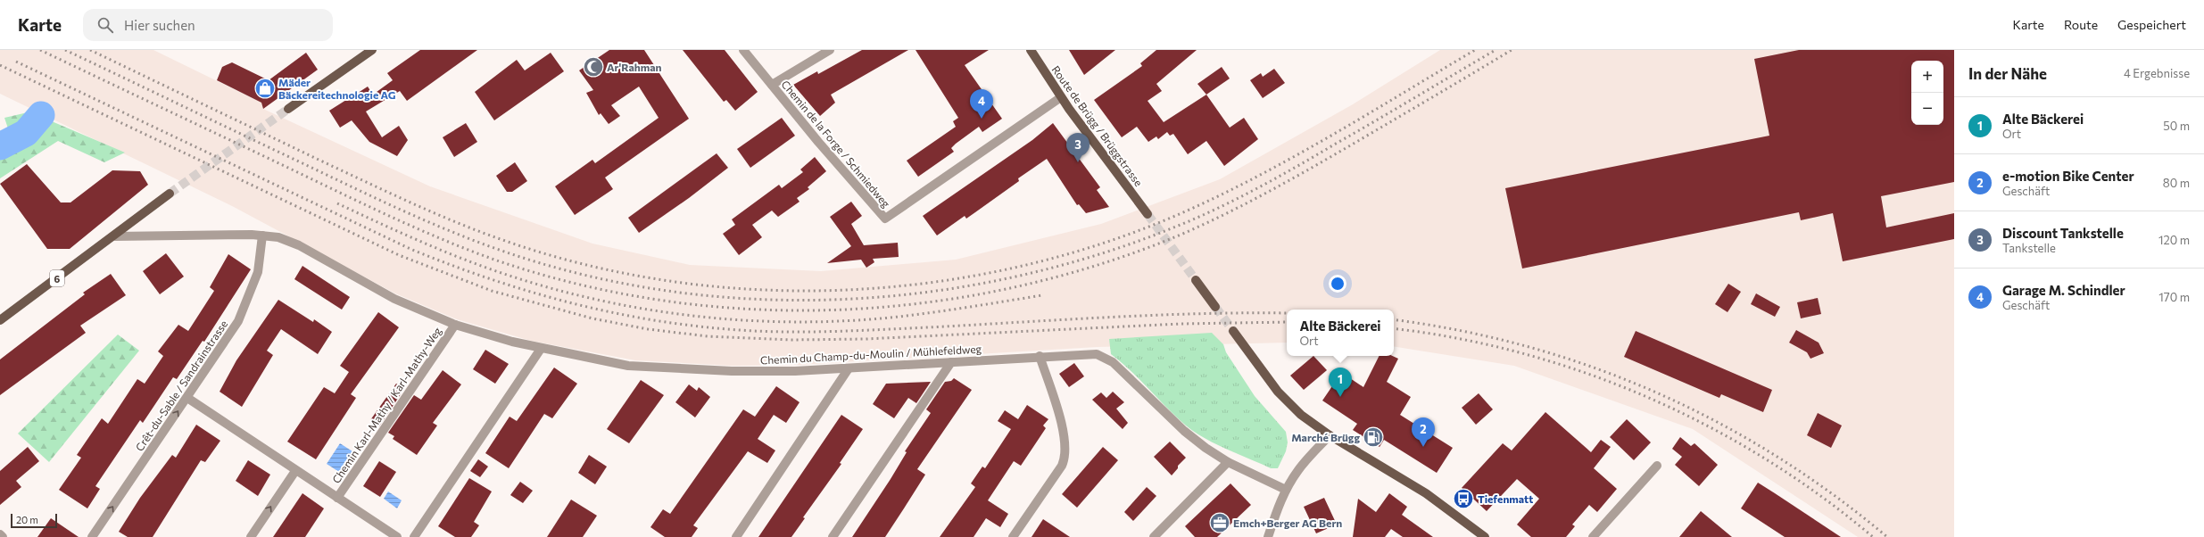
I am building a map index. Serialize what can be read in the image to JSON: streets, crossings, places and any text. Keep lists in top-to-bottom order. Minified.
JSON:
{"streets":{"main road":["Route de Brügg / Brüggstrasse","6"],"street":["Chemin de la Forge / Schmiedweg","Chemin du Champ-du-Moulin / Mühlefeldweg","Crêt-du-Sable / Sandrainstrasse","Chemin Karl-Mathy / Karl-Mathy-Weg"]},"crossings":[["Route de Brügg / Brüggstrasse","Chemin de la Forge / Schmiedweg"],["6","Chemin du Champ-du-Moulin / Mühlefeldweg"],["Chemin du Champ-du-Moulin / Mühlefeldweg","Crêt-du-Sable / Sandrainstrasse"],["Chemin du Champ-du-Moulin / Mühlefeldweg","Chemin Karl-Mathy / Karl-Mathy-Weg"]],"one_way":["Crêt-du-Sable / Sandrainstrasse"],"places":{"mosque":["Ar'Rahman"],"shop":["Mäder Bäckereitechnologie AG"],"fuel station":["Marché Brügg"],"bus stop":["Tiefenmatt"],"office":["Emch+Berger AG Bern"]},"scale_bar":"20 m","page":{"header":"Karte","search":"Hier suchen","nav":["Karte","Route","Gespeichert"],"heading":["In der Nähe","4 Ergebnisse"],"map_buttons":["+","−"],"pins":["4","3","1","2"],"list":[{"mark":"1","name":"Alte Bäckerei","note":"Ort","value":"50 m"},{"mark":"2","name":"e-motion Bike Center","note":"Geschäft","value":"80 m"},{"mark":"3","name":"Discount Tankstelle","note":"Tankstelle","value":"120 m"},{"mark":"4","name":"Garage M. Schindler","note":"Geschäft","value":"170 m"}],"popup":["Alte Bäckerei","Ort"],"scale":"20 m"}}
